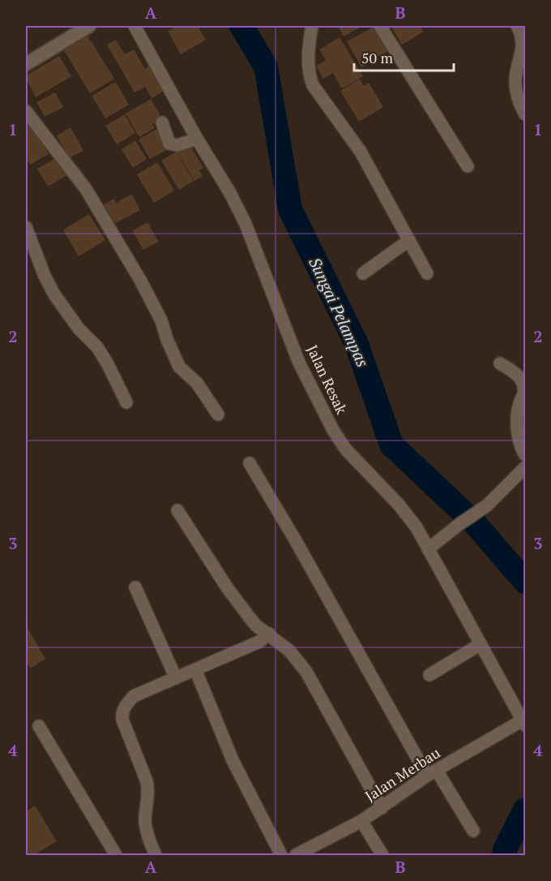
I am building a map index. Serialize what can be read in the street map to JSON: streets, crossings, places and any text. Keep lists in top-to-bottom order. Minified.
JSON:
{"streets":{"street":["Jalan Resak","Jalan Merbau"]},"crossings":[["Jalan Resak","Jalan Merbau"]],"water":["Sungai Pelampas"],"scale_bar":"50 m","grid":{"columns":["A","B"],"rows":["1","2","3","4"]}}
